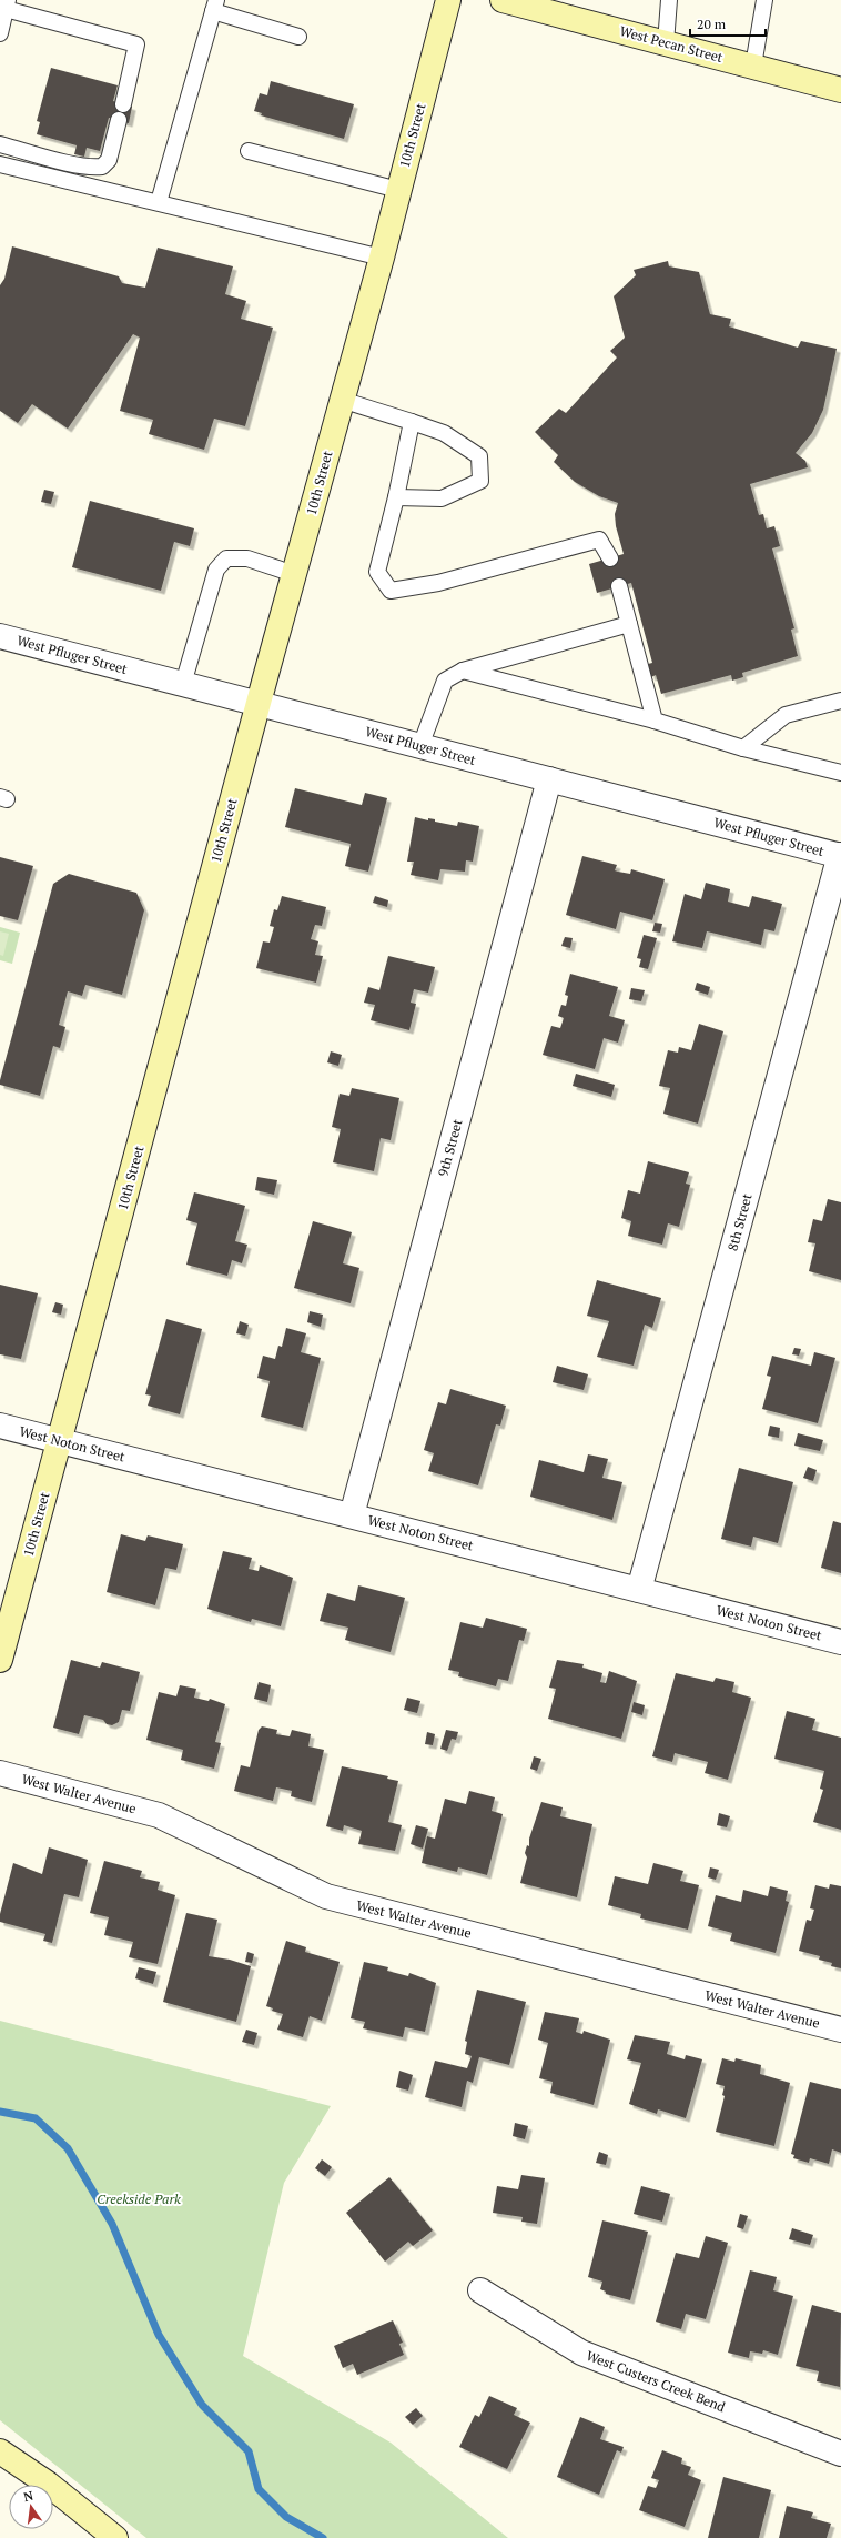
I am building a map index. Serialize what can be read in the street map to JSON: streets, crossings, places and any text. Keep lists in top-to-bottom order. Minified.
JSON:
{"streets":{"street":["West Pecan Street","10th Street","West Pfluger Street","9th Street","8th Street","West Noton Street","West Walter Avenue","West Custers Creek Bend"]},"crossings":[["10th Street","West Pfluger Street"],["10th Street","West Noton Street"],["West Pfluger Street","9th Street"],["West Pfluger Street","8th Street"],["9th Street","West Noton Street"],["8th Street","West Noton Street"]],"parks":["Creekside Park"],"scale_bar":"20 m","north":"top"}
